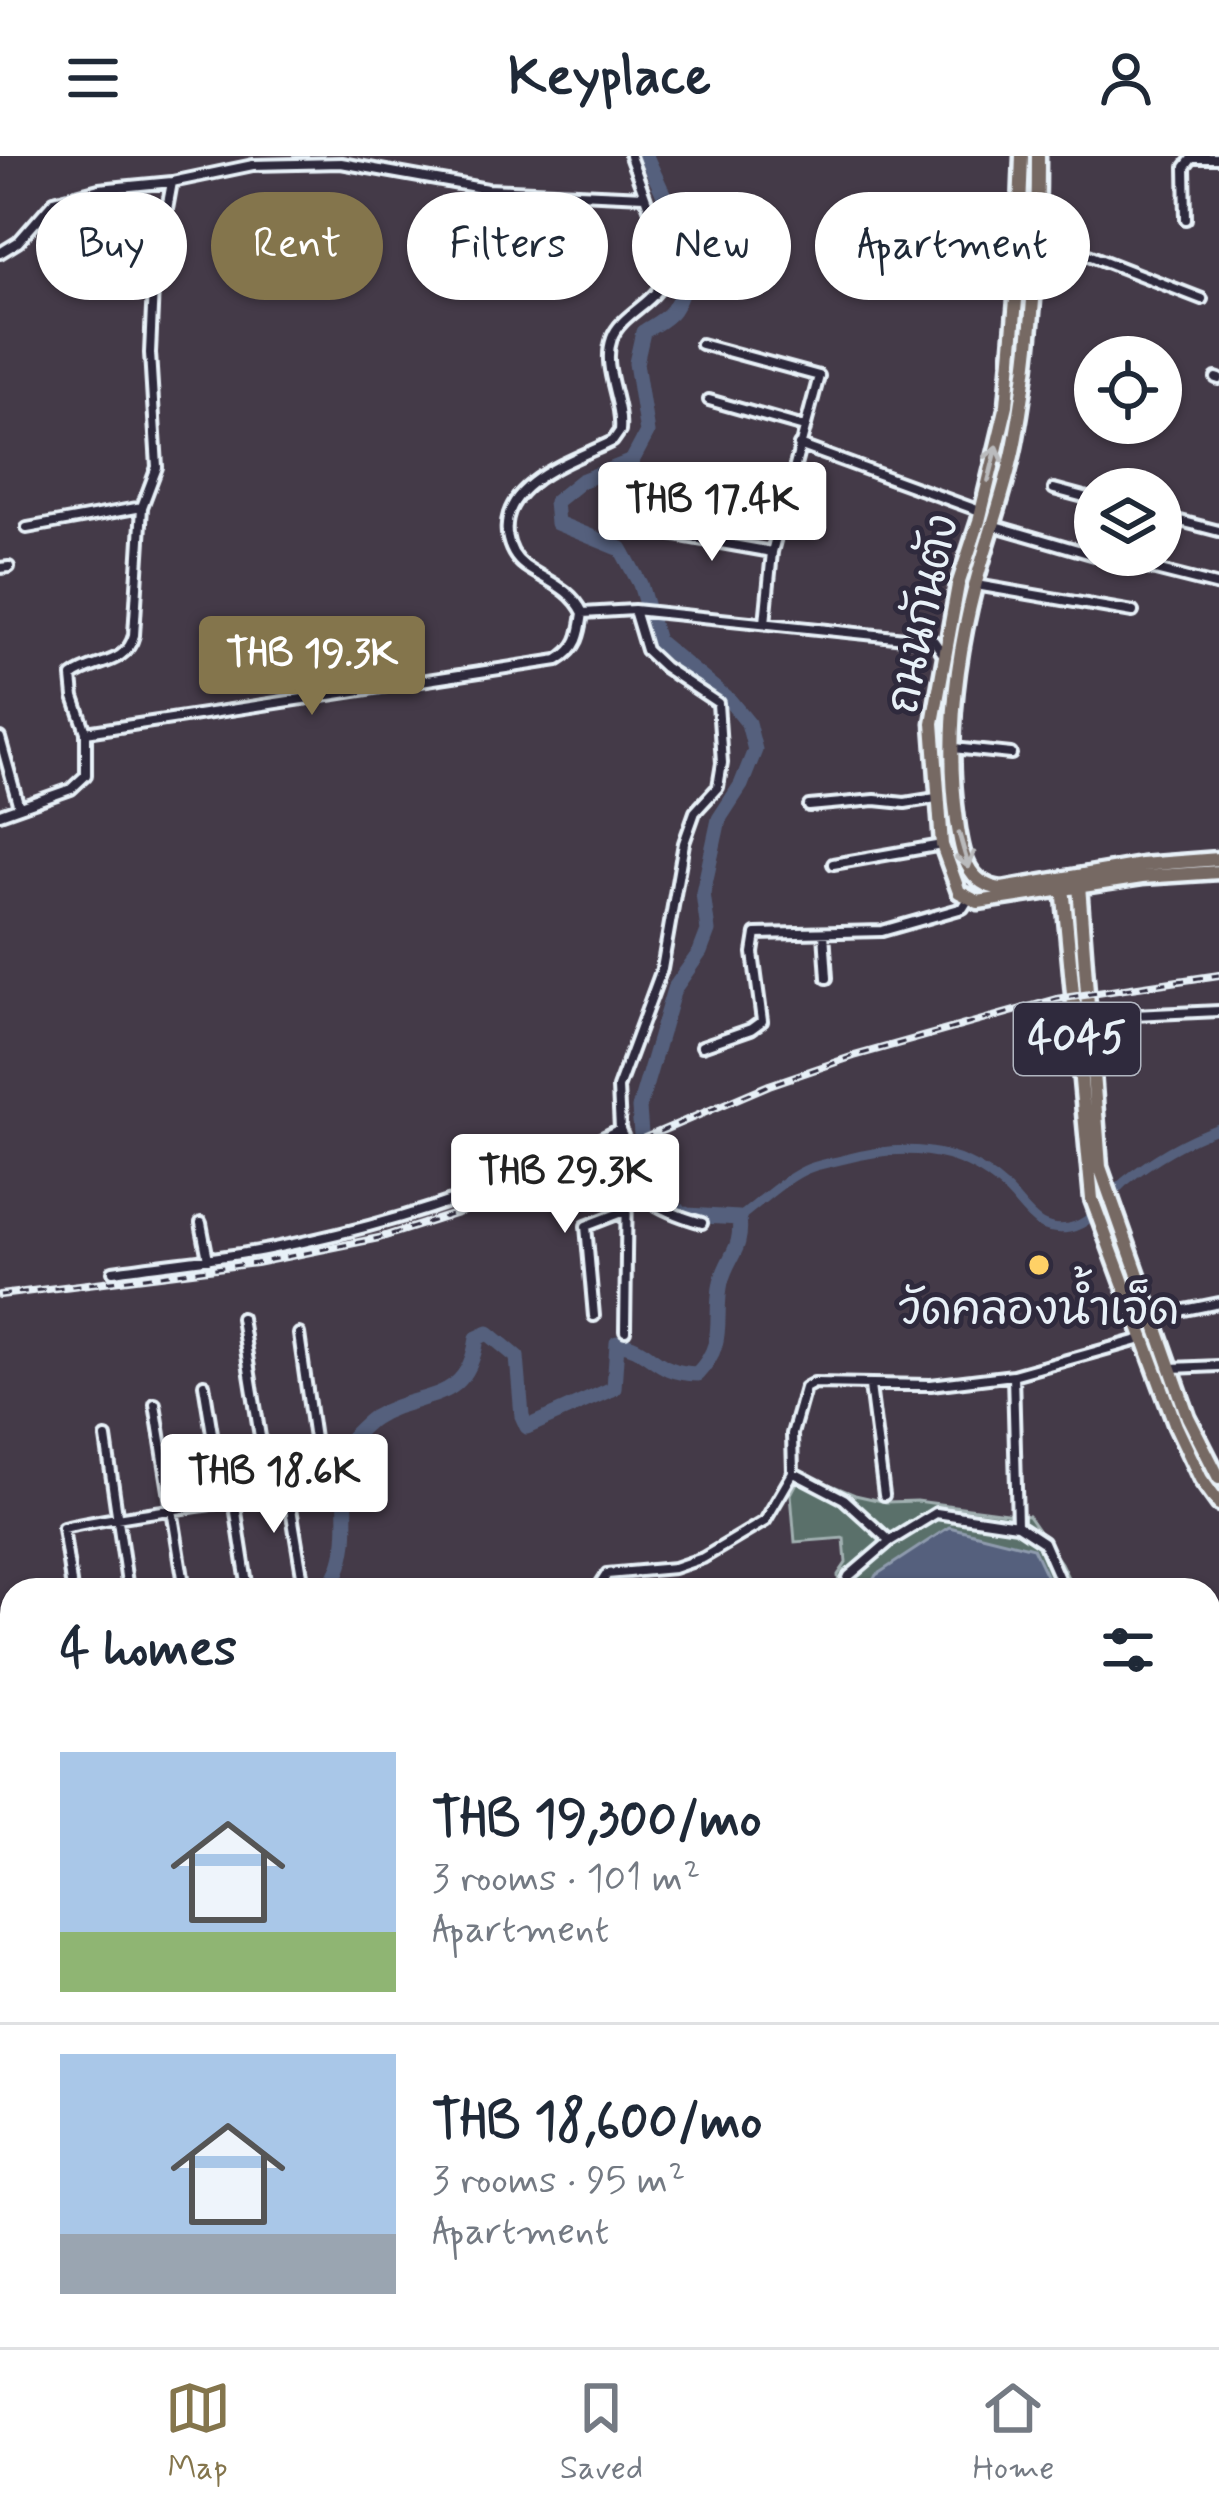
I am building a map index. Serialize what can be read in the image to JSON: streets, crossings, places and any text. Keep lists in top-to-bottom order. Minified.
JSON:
{"streets":{"main road":["ถนนกันตัง","4045"]},"crossings":[["ถนนกันตัง","4045"]],"places":["วัดคลองน้ำเจ็ด"],"page":{"header":"Keyplace","chip":["Buy","Rent","Filters","New","Apartment"],"price":["THB 17.4K","THB 19.3K","THB 29.3K","THB 18.6K"],"heading":"4 homes","list":[{"name":"THB 19,300/mo","note":"3 rooms · 101 m² · Apartment"},{"name":"THB 18,600/mo","note":"3 rooms · 95 m² · Apartment"}],"tabs":["Map","Saved","Home"]}}
